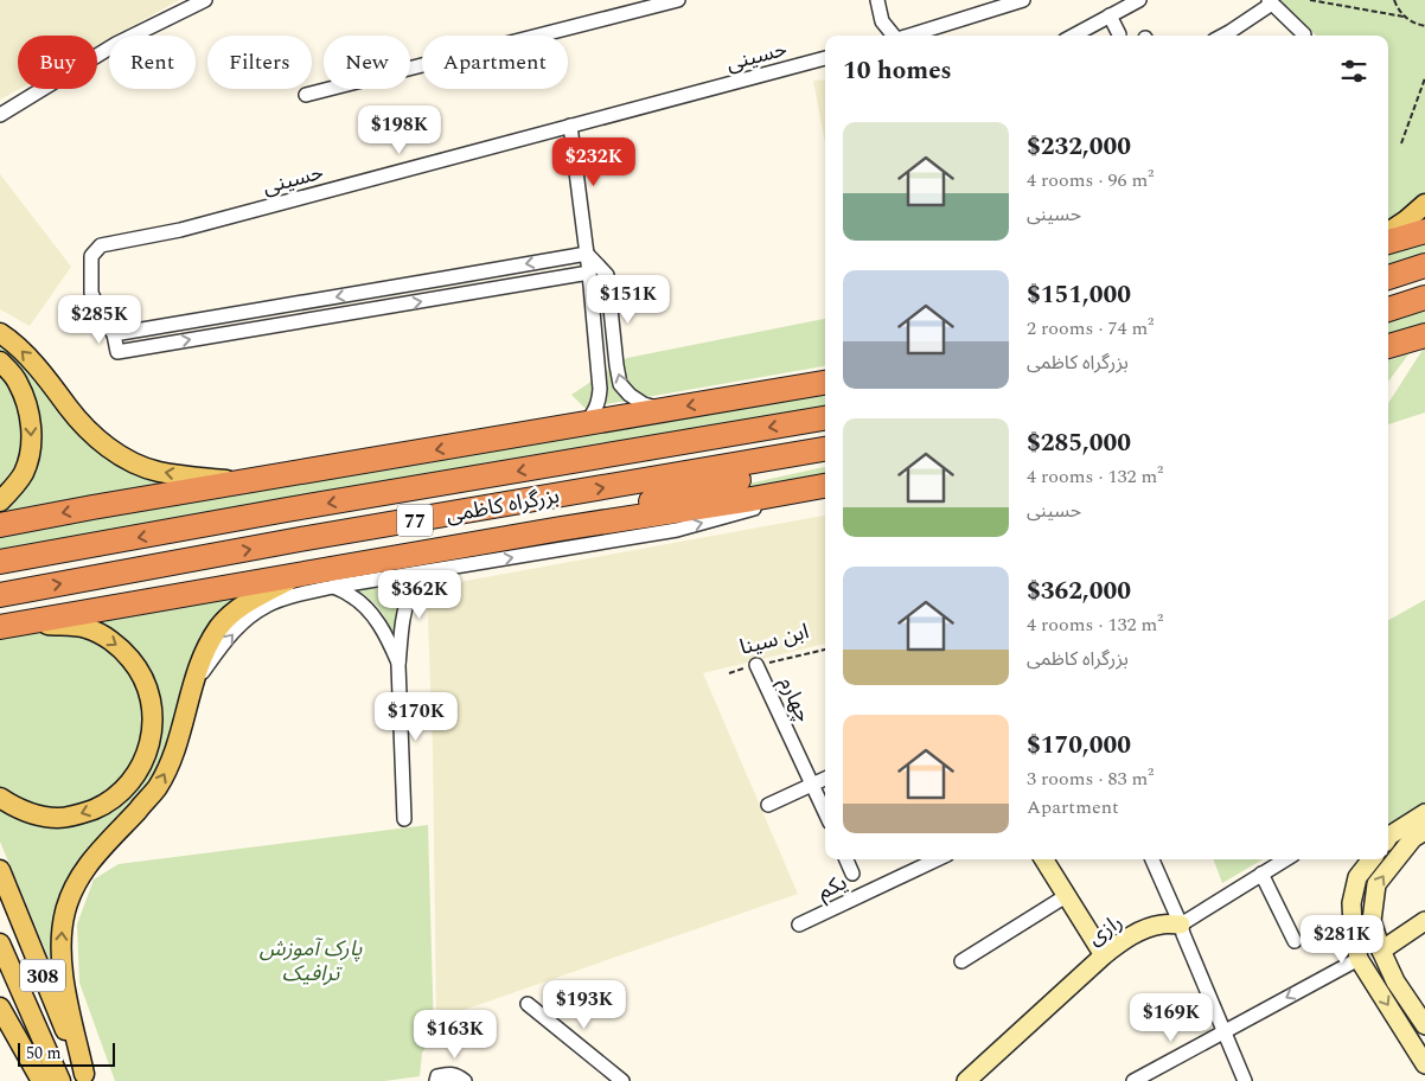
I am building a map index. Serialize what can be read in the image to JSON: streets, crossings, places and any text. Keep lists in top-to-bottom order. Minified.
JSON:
{"streets":{"highway":["بزرگراه کاظمی","77"],"main road":["رازی","308"],"street":["حسینی","چهارم","یکم"],"path":["ابن سینا"]},"crossings":[["ابن سینا","چهارم"]],"parks":["پارک آموزش ترافیک"],"scale_bar":"50 m","page":{"chip":["Buy","Rent","Filters","New","Apartment"],"heading":"10 homes","price":["$198K","$232K","$151K","$285K","$362K","$170K","$281K","$193K","$169K","$163K"],"list":[{"name":"$232,000","note":"4 rooms · 96 m² · حسینی"},{"name":"$151,000","note":"2 rooms · 74 m² · بزرگراه کاظمی"},{"name":"$285,000","note":"4 rooms · 132 m² · حسینی"},{"name":"$362,000","note":"4 rooms · 132 m² · بزرگراه کاظمی"},{"name":"$170,000","note":"3 rooms · 83 m² · Apartment"}],"scale":"50 m"}}
